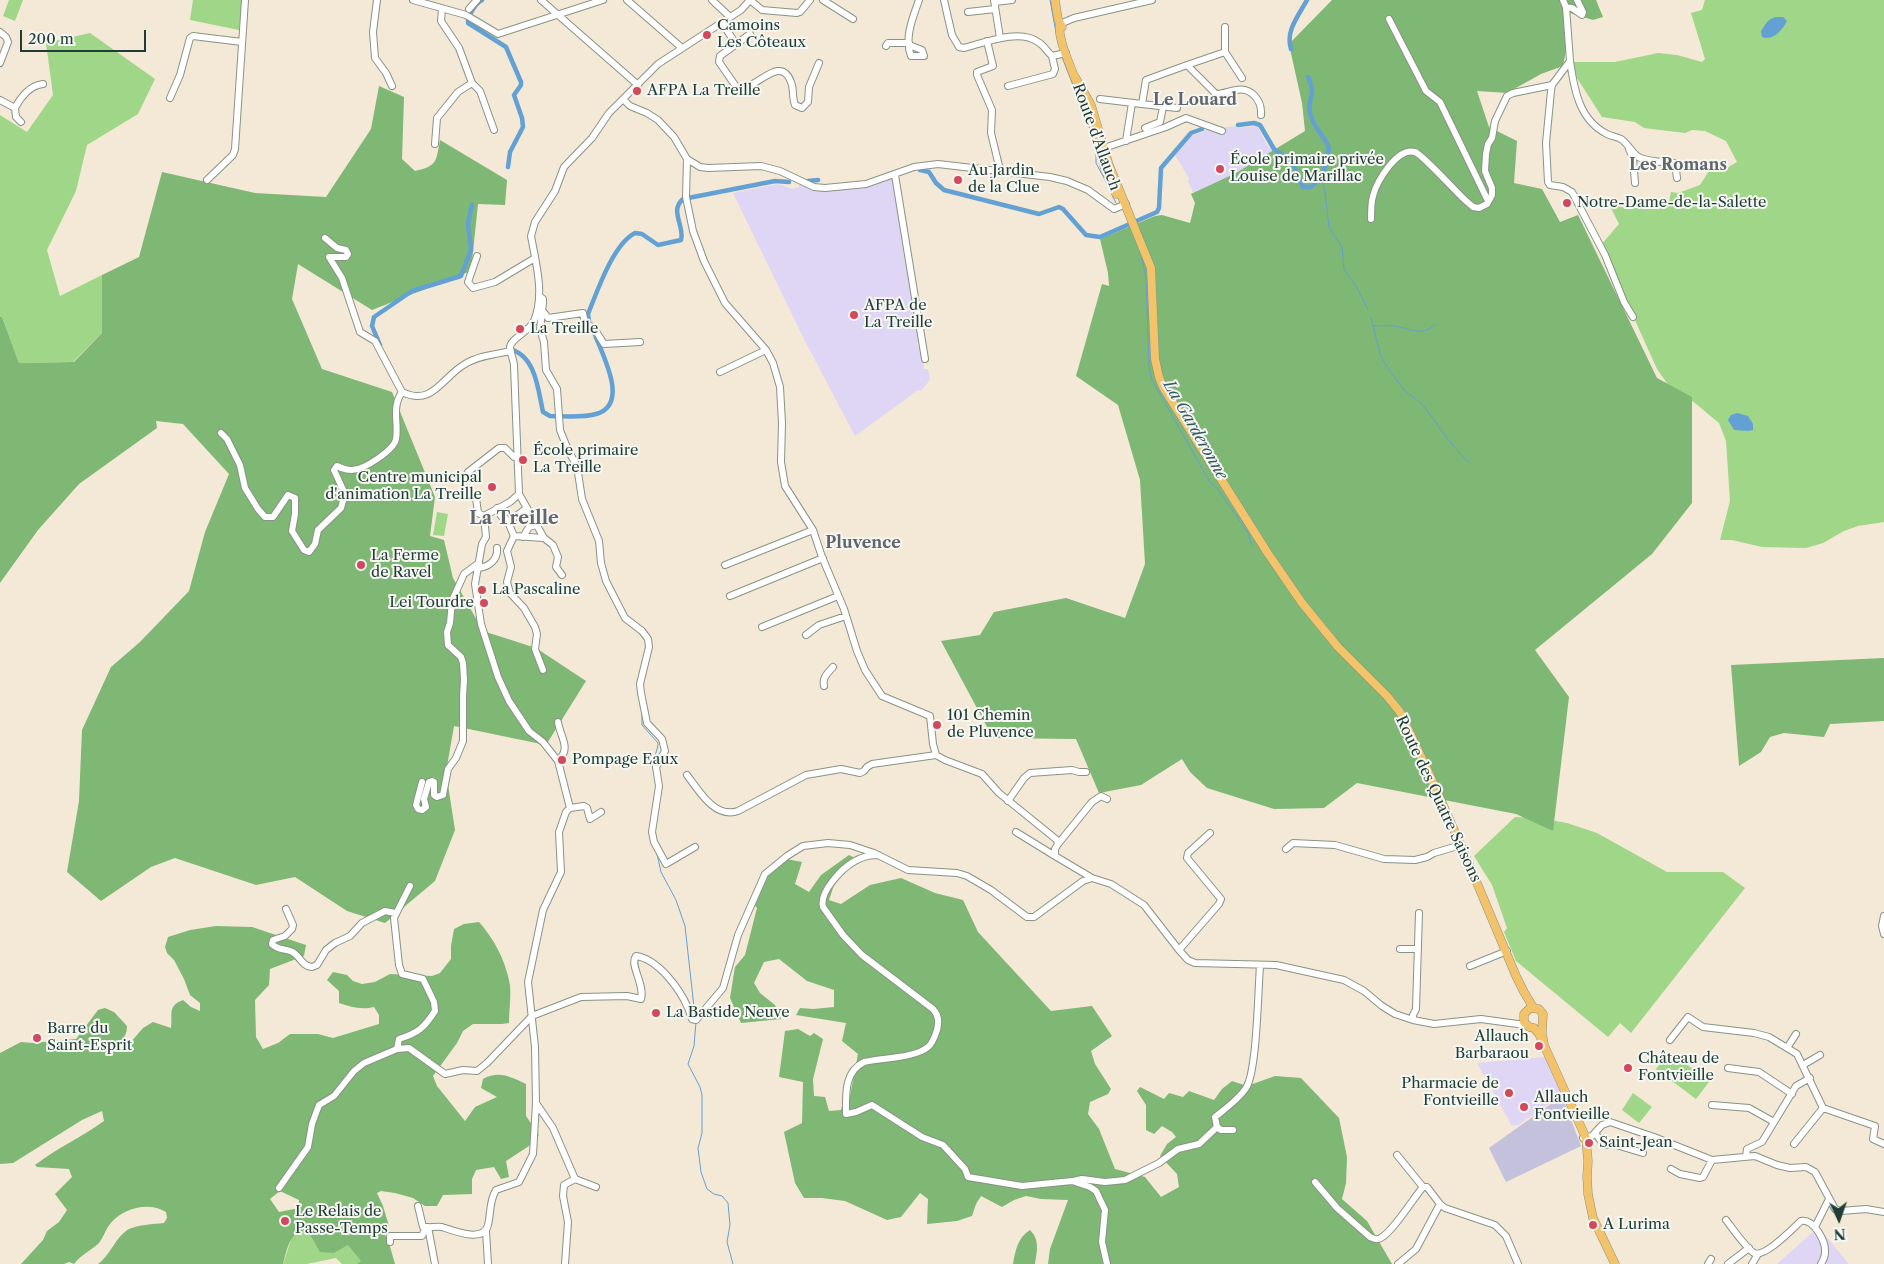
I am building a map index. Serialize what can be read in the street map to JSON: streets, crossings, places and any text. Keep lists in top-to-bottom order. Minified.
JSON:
{"streets":{"main road":["Route d'Allauch","Route des Quatre Saisons"]},"crossings":[["Route d'Allauch","Route des Quatre Saisons"]],"districts":["Le Louard","Les Romans","La Treille","Pluvence"],"water":["La Garderonne"],"places":["Camoins Les Côteaux","AFPA La Treille","École primaire privée Louise de Marillac","Au Jardin de la Clue","Notre-Dame-de-la-Salette","AFPA de La Treille","La Treille","École primaire La Treille","Centre municipal d'animation La Treille","La Ferme de Ravel","La Pascaline","Lei Tourdre","101 Chemin de Pluvence","Pompage Eaux","La Bastide Neuve","Barre du Saint-Esprit","Allauch Barbaraou","Château de Fontvieille","Pharmacie de Fontvieille","Allauch Fontvieille","Saint-Jean","Le Relais de Passe-Temps","A Lurima"],"scale_bar":"200 m","north":"bottom"}
